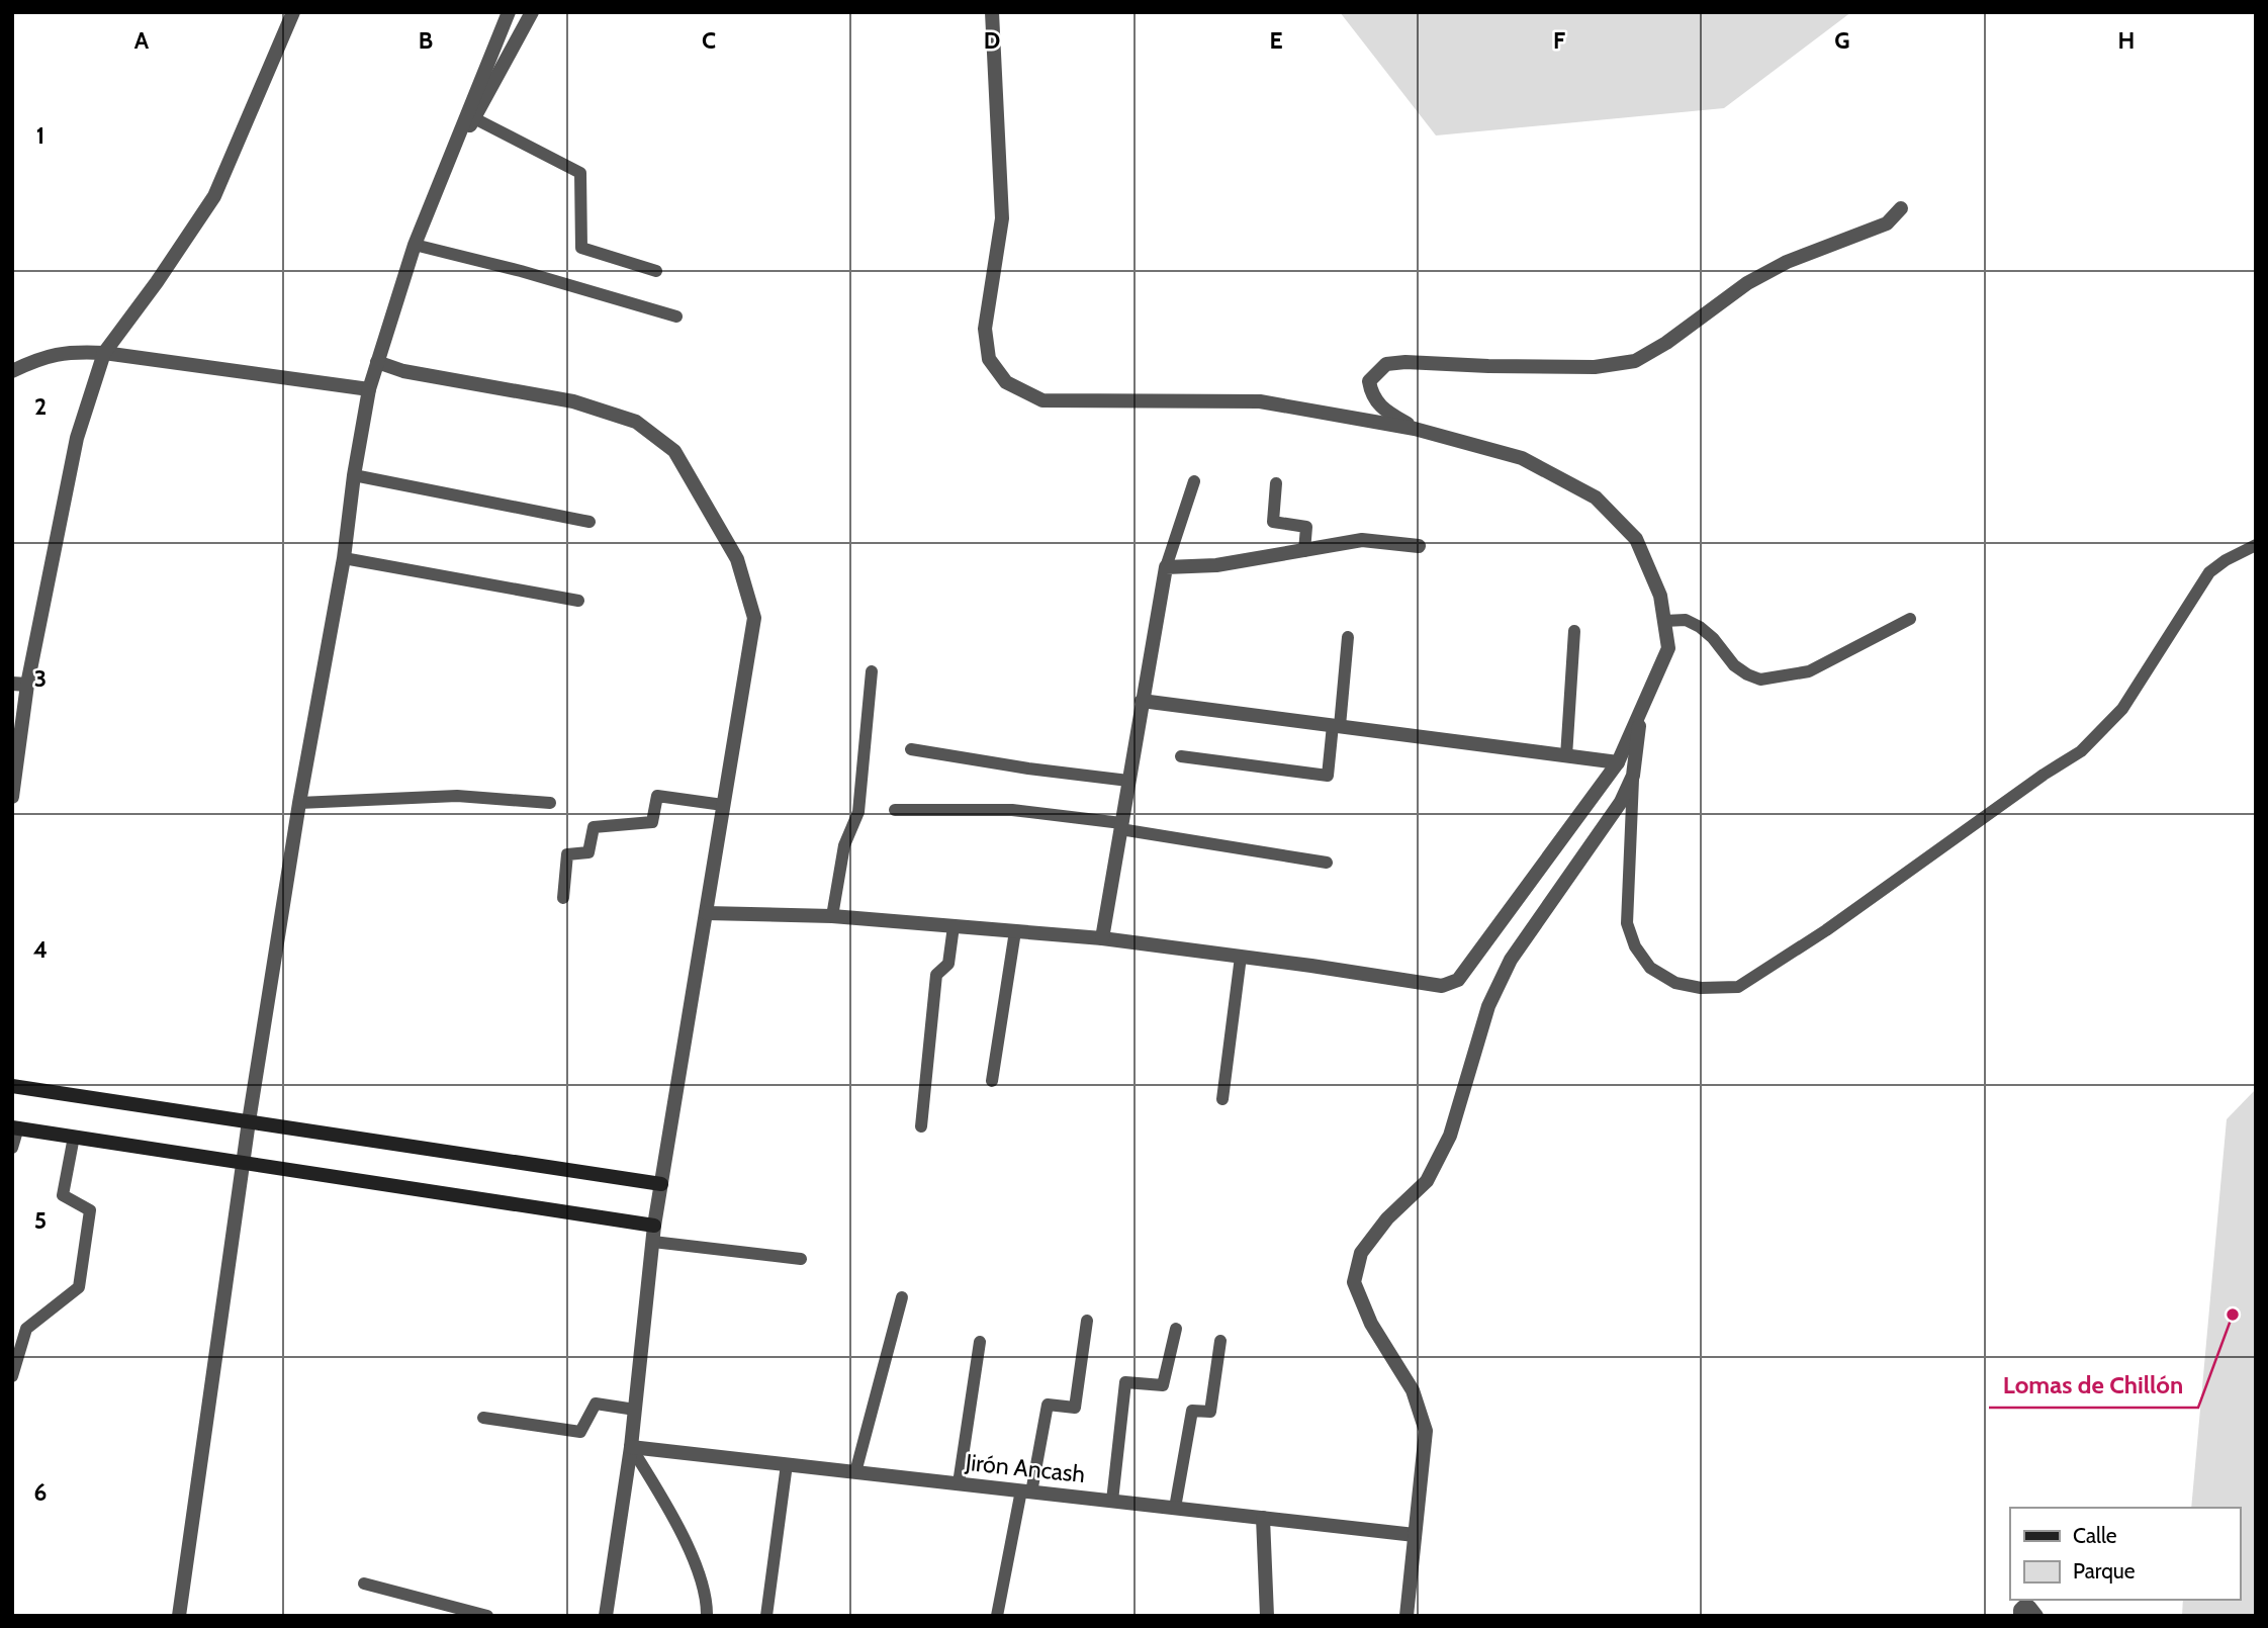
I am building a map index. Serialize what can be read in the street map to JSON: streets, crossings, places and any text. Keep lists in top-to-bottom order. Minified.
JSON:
{"streets":{"street":["Jirón Ancash"]},"places":["Lomas de Chillón"],"legend":["Calle","Parque"],"grid":{"columns":["A","B","C","D","E","F","G","H"],"rows":["1","2","3","4","5","6"]}}
